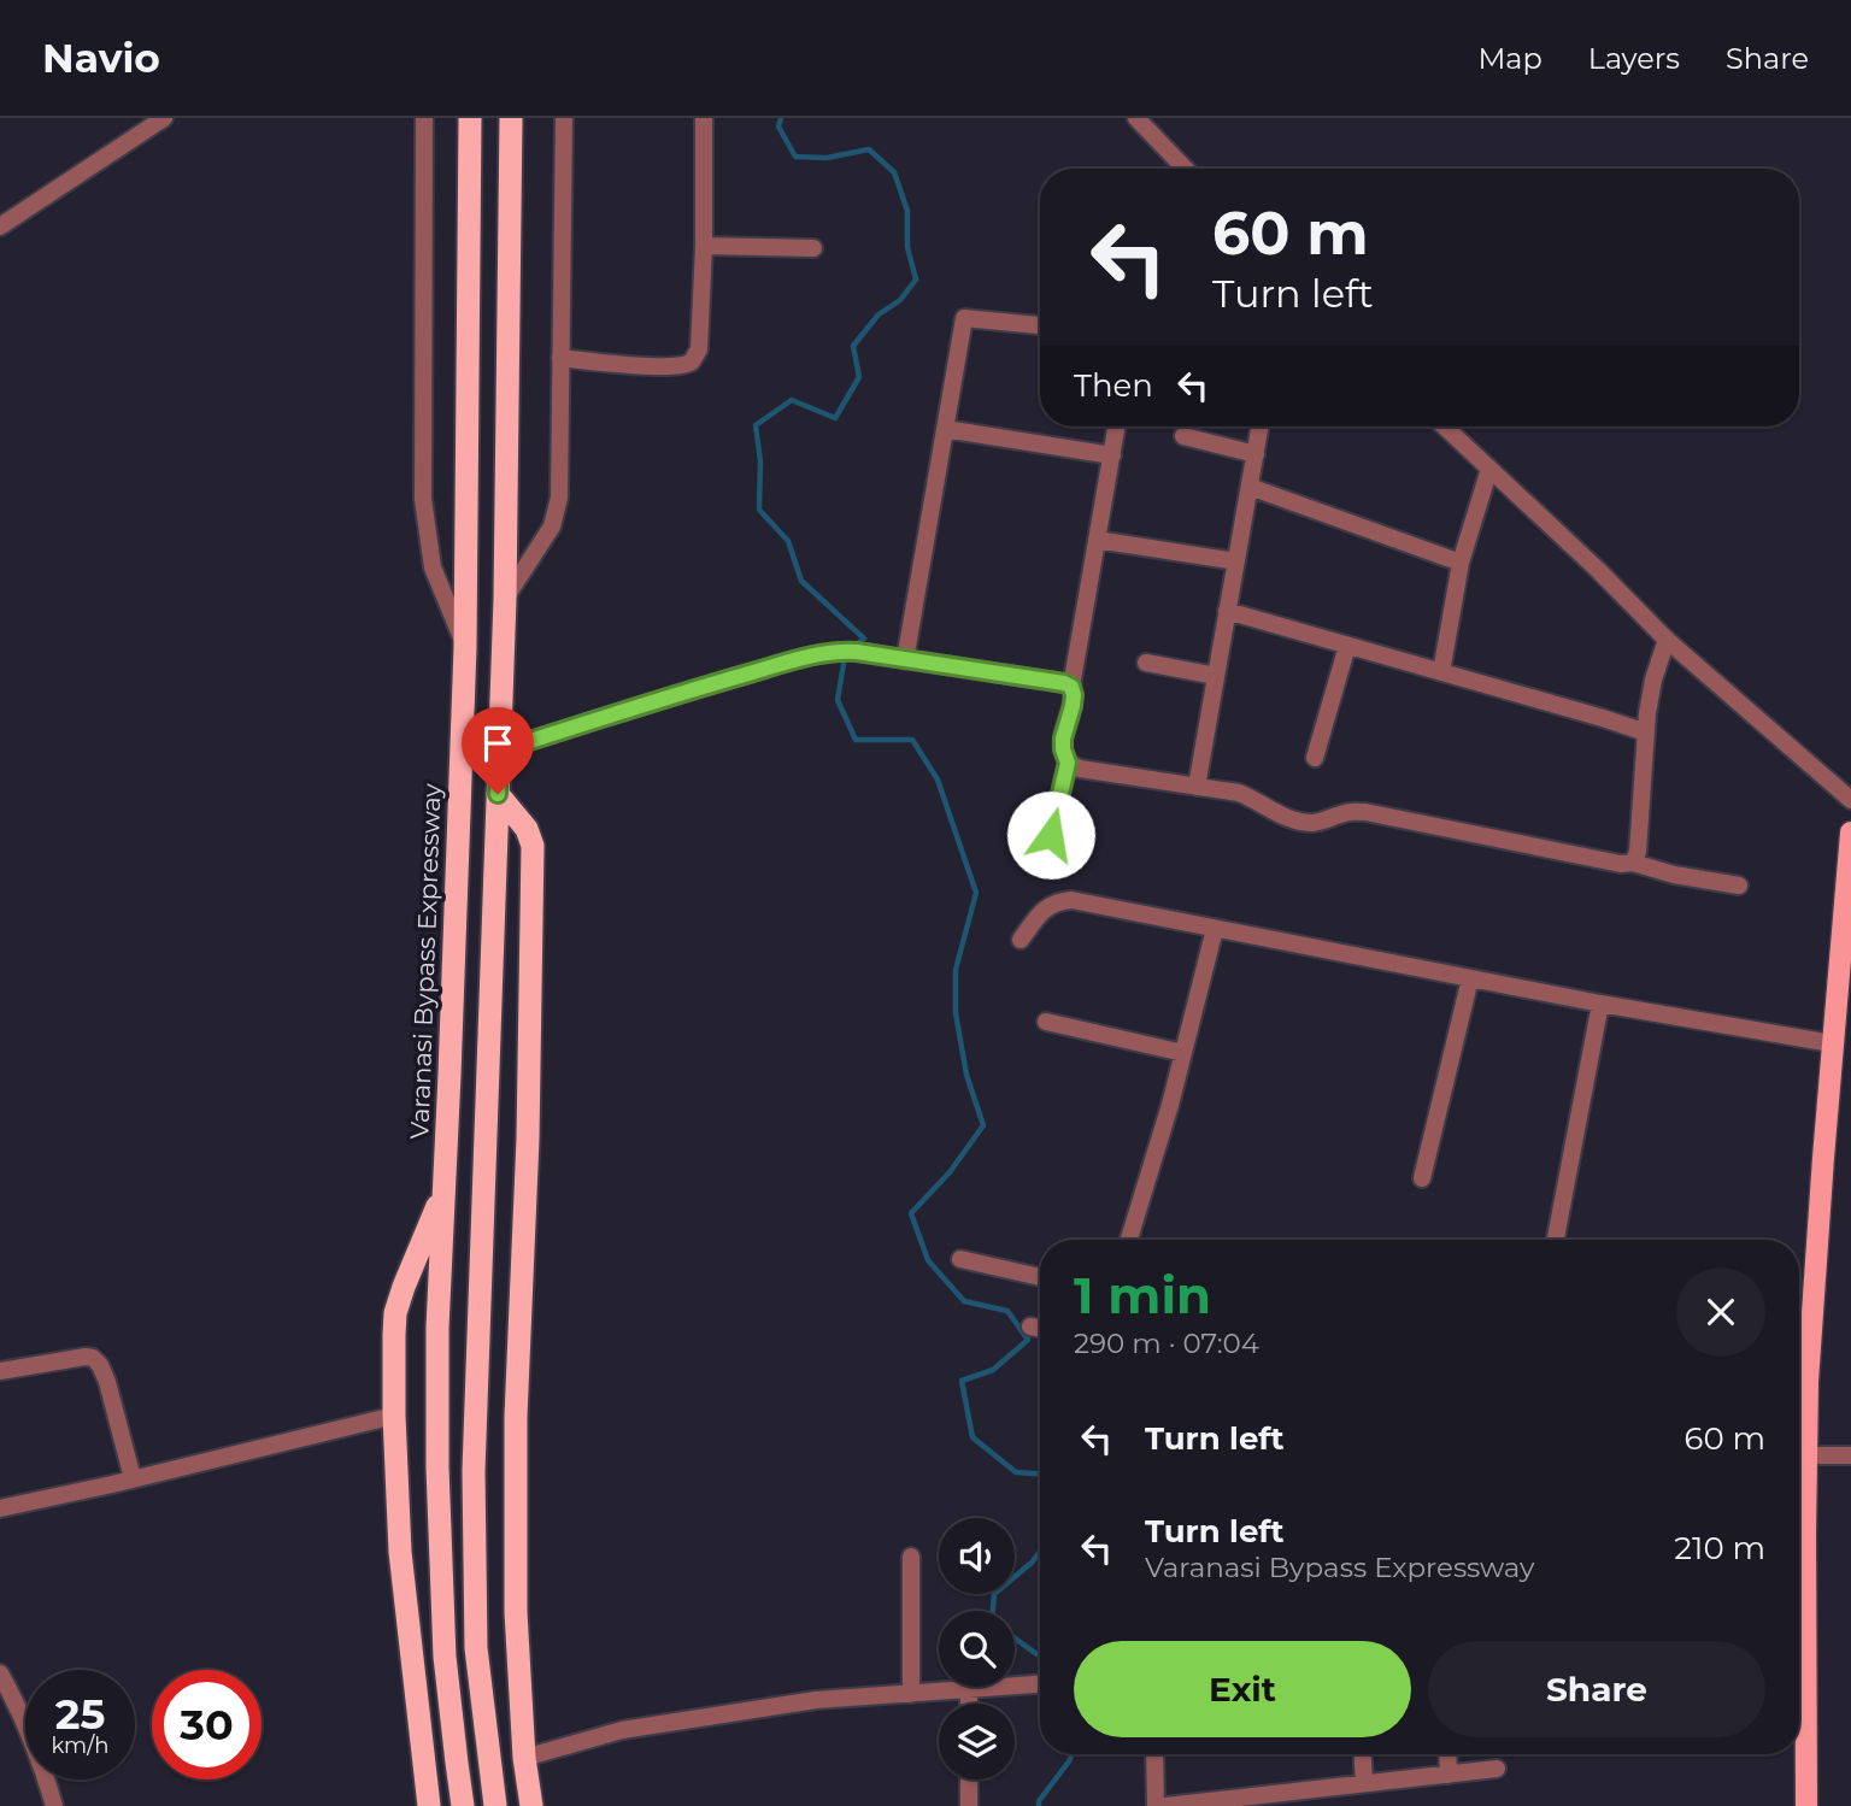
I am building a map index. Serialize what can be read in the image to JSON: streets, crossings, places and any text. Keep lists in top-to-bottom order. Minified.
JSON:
{"streets":{"highway":["Varanasi Bypass Expressway"]},"page":{"header":"Navio","nav":["Map","Layers","Share"],"turn":["60 m","Turn left"],"then":"Then","heading":["1 min","290 m · 07:04"],"list":[{"name":"Turn left","value":"60 m"},{"name":"Turn left","note":"Varanasi Bypass Expressway","value":"210 m"}],"buttons":["Exit","Share"],"speed":"25 km/h","limit":"30"}}
